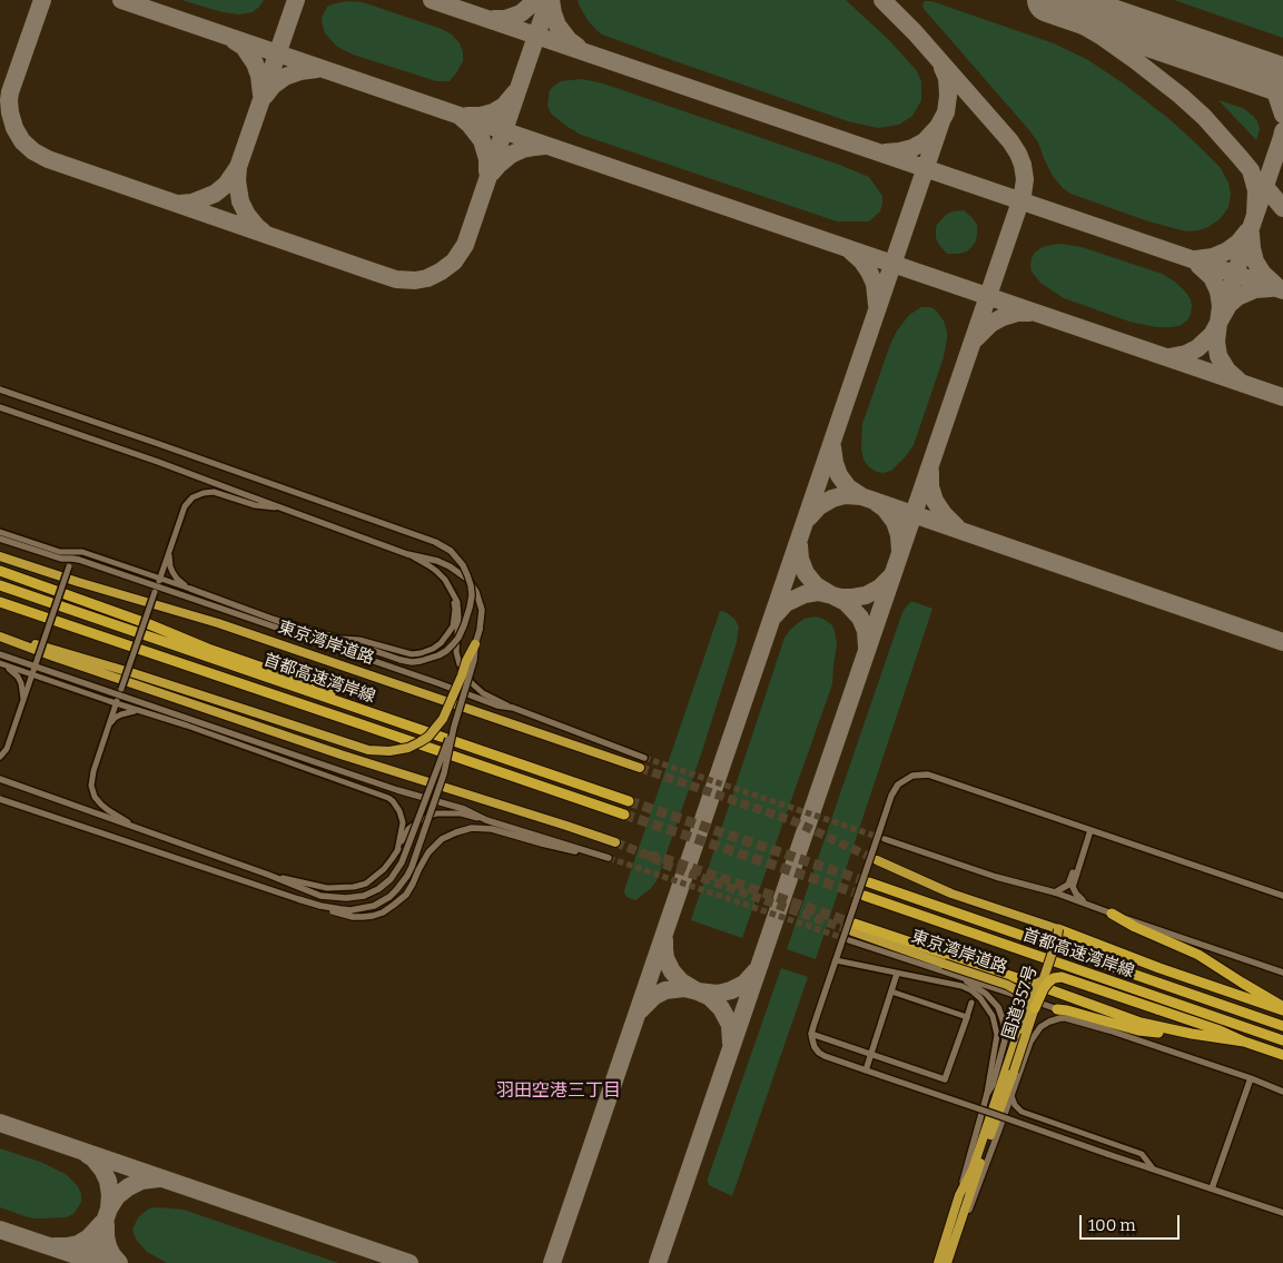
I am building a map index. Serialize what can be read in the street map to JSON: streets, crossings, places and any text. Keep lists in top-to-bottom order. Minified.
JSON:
{"streets":{"highway":["東京湾岸道路","首都高速湾岸線","国道357号"]},"crossings":[["東京湾岸道路","国道357号"]],"districts":["羽田空港三丁目"],"scale_bar":"100 m"}
